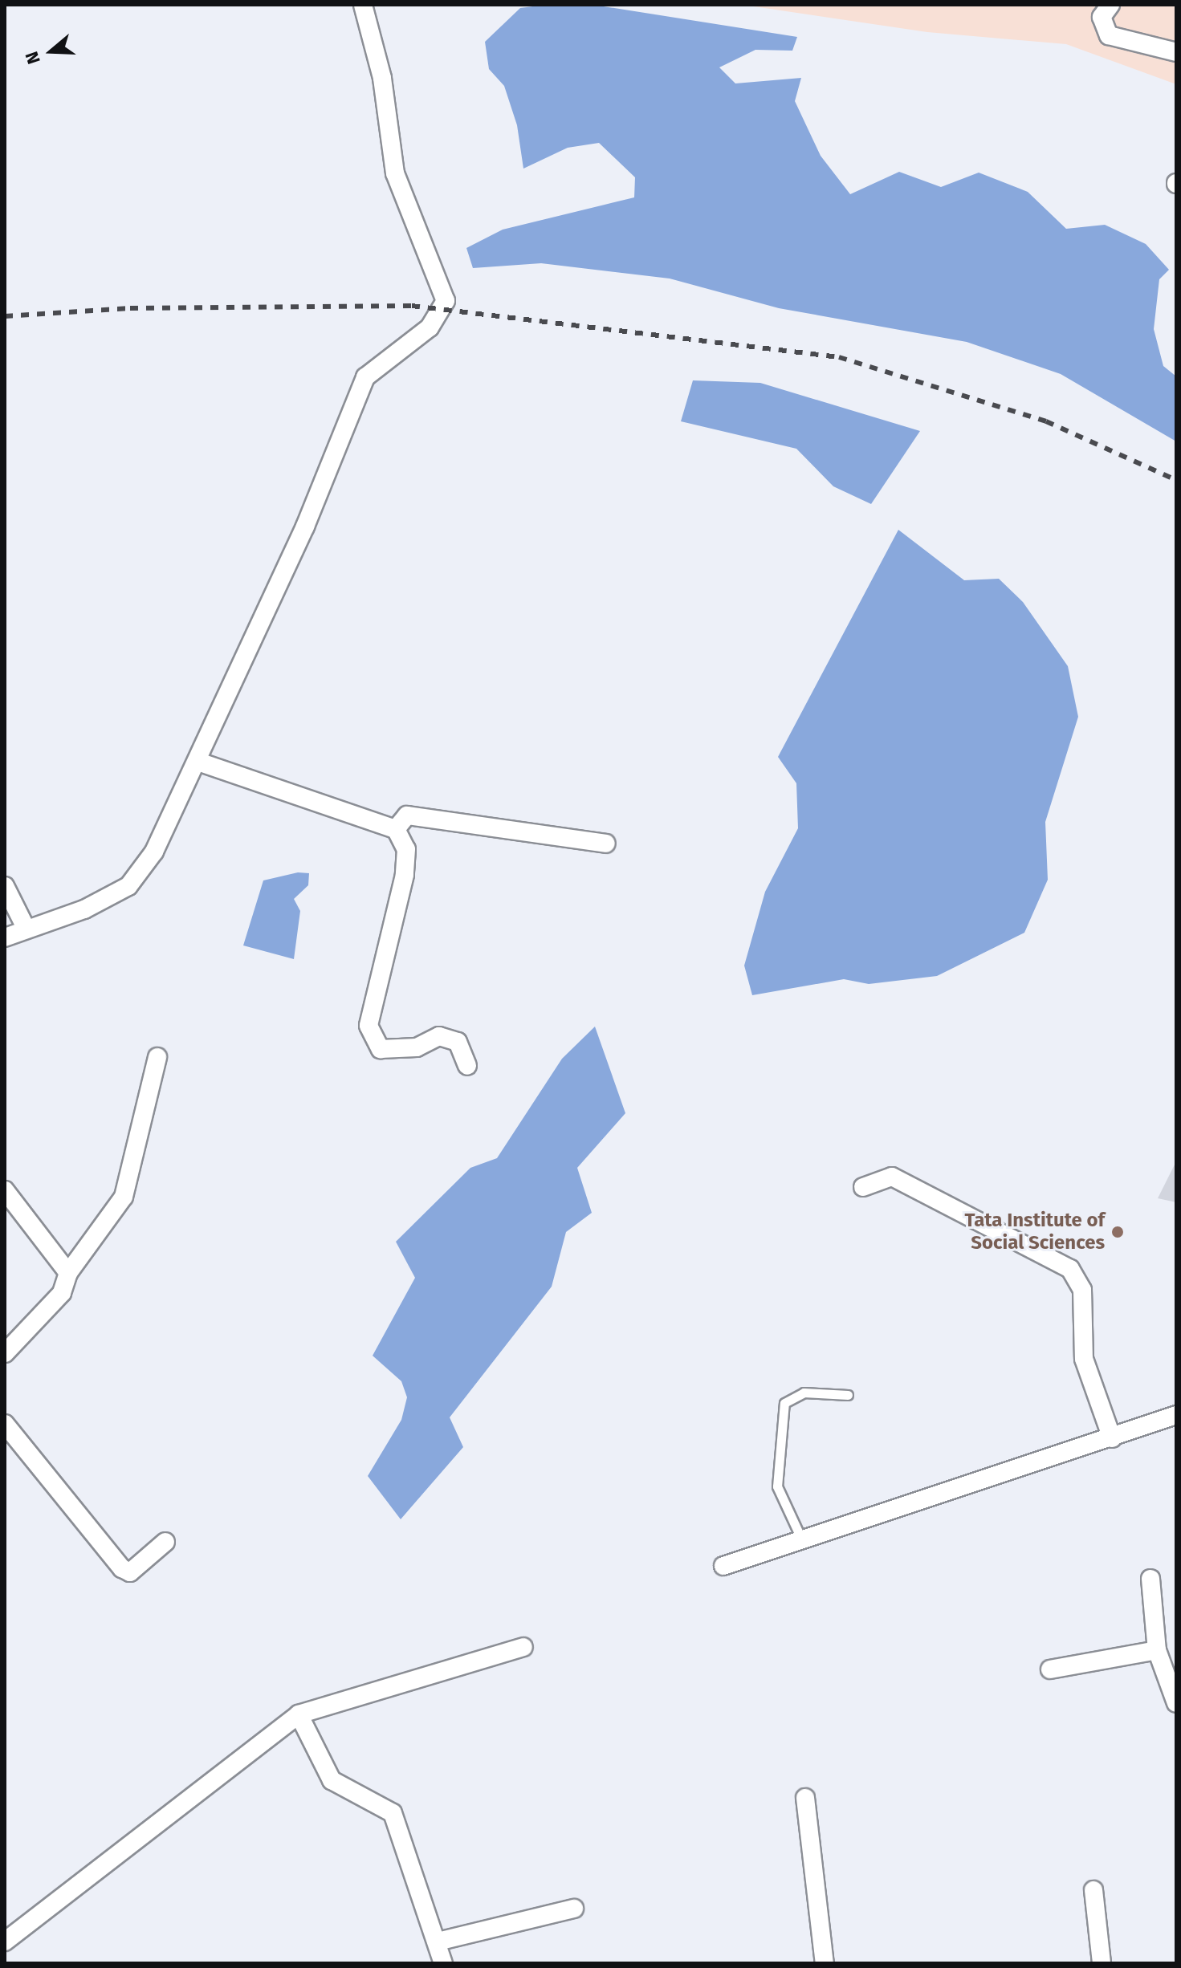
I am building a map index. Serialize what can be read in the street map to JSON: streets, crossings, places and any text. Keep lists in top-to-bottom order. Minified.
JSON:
{"places":["Tata Institute of Social Sciences"],"north":"left"}
